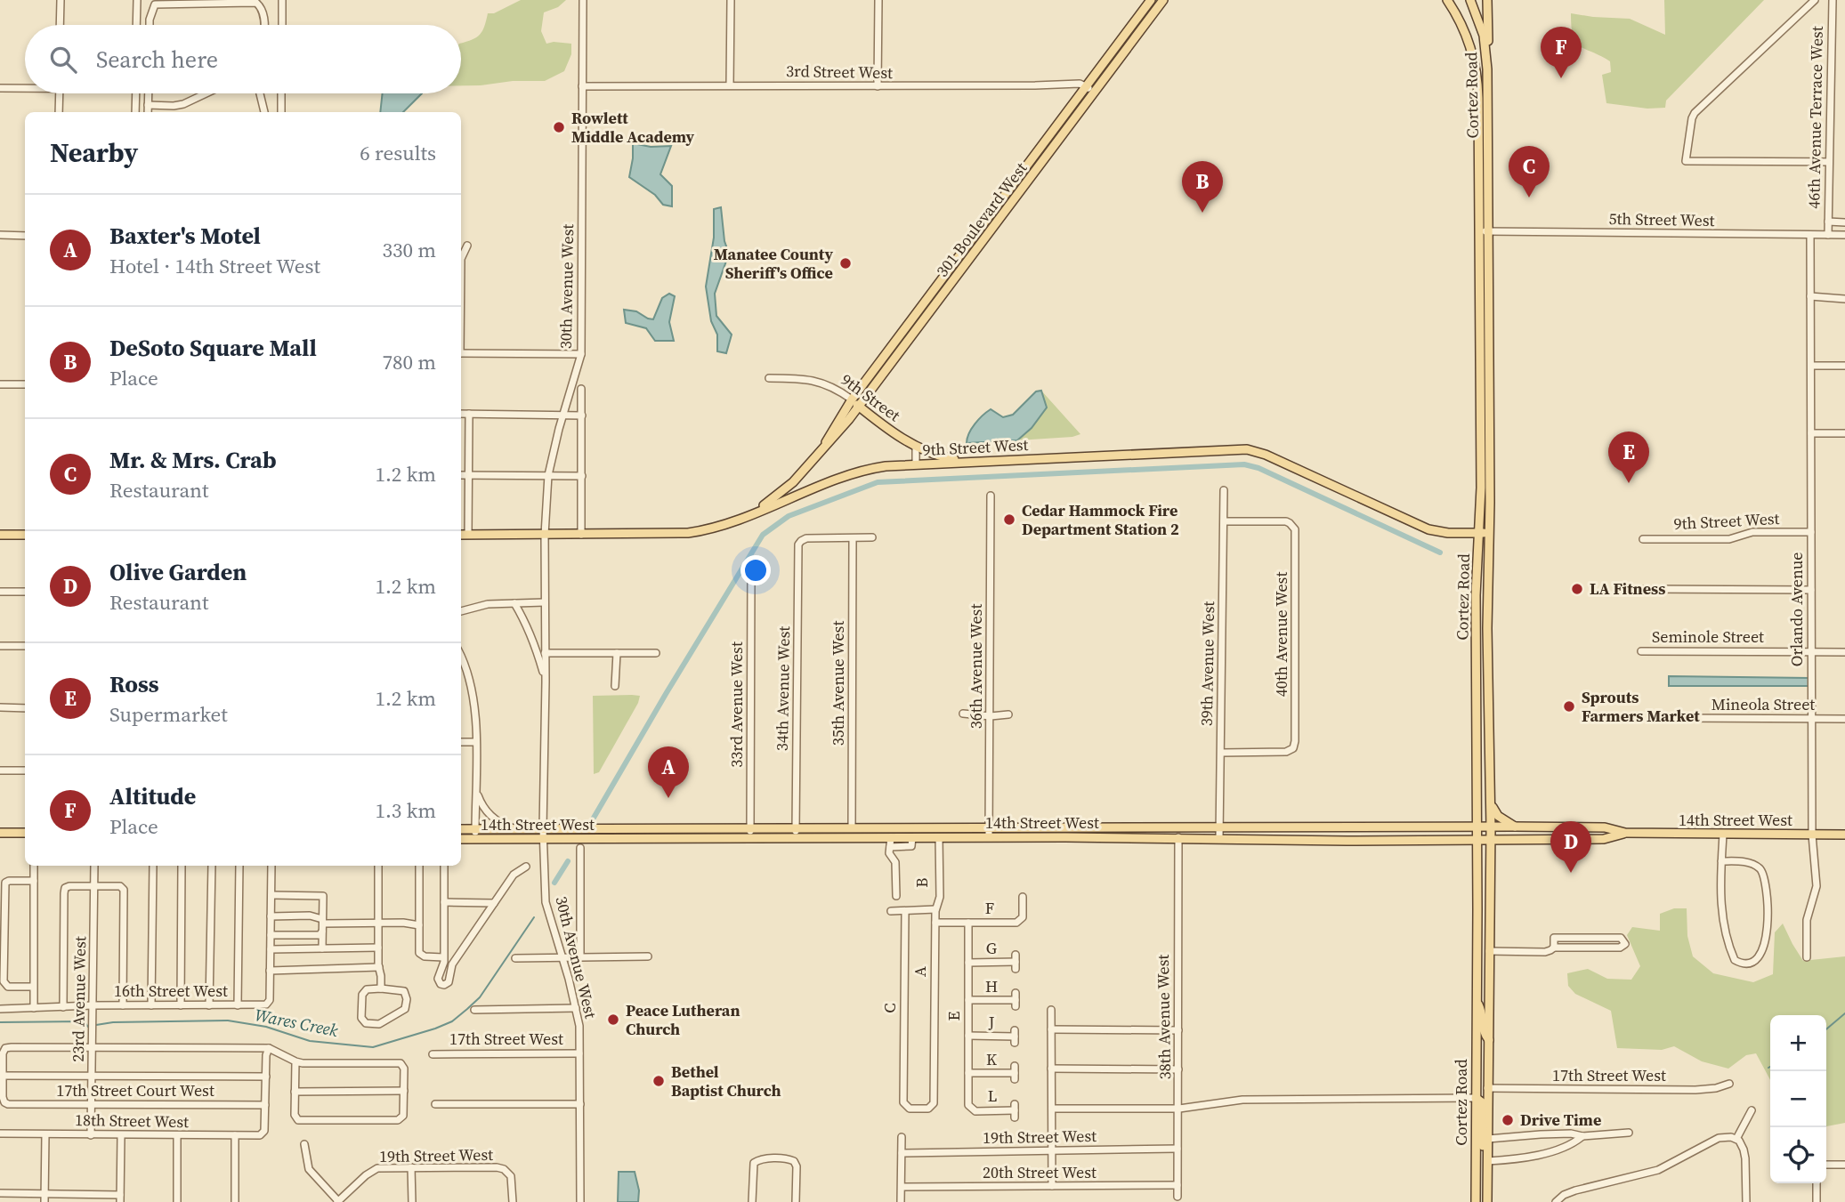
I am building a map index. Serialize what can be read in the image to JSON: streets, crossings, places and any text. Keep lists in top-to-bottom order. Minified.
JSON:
{"streets":{"main road":["Cortez Road","301 Boulevard West","9th Street","9th Street West","14th Street West"],"street":["3rd Street West","46th Avenue Terrace West","5th Street West","30th Avenue West","Orlando Avenue","40th Avenue West","Seminole Street","39th Avenue West","36th Avenue West","35th Avenue West","34th Avenue West","33rd Avenue West","Mineola Street","F","G","A","H","16th Street West","23rd Avenue West","C","E","38th Avenue West","J","17th Street West","K","17th Street Court West","L","18th Street West","19th Street West","20th Street West"]},"crossings":[["3rd Street West","301 Boulevard West"],["3rd Street West","30th Avenue West"],["Cortez Road","5th Street West"],["Cortez Road","9th Street West"],["Cortez Road","14th Street West"],["Cortez Road","17th Street West"],["46th Avenue Terrace West","5th Street West"],["301 Boulevard West","9th Street"],["301 Boulevard West","9th Street West"],["5th Street West","Orlando Avenue"],["30th Avenue West","9th Street West"],["30th Avenue West","14th Street West"],["30th Avenue West","17th Street West"],["9th Street","9th Street West"],["9th Street West","Orlando Avenue"],["Orlando Avenue","Seminole Street"],["Orlando Avenue","Mineola Street"],["Orlando Avenue","14th Street West"],["40th Avenue West","39th Avenue West"],["39th Avenue West","14th Street West"],["36th Avenue West","14th Street West"],["35th Avenue West","34th Avenue West"],["35th Avenue West","14th Street West"],["34th Avenue West","14th Street West"],["33rd Avenue West","14th Street West"],["14th Street West","A"],["14th Street West","38th Avenue West"],["F","A"],["F","E"],["G","E"],["A","C"],["H","E"],["16th Street West","23rd Avenue West"],["23rd Avenue West","17th Street Court West"],["23rd Avenue West","18th Street West"],["E","J"],["E","K"],["E","L"],["38th Avenue West","19th Street West"],["38th Avenue West","20th Street West"],["17th Street Court West","18th Street West"]],"water":["Wares Creek"],"places":["Rowlett Middle Academy","Manatee County Sheriff's Office","Cedar Hammock Fire Department Station 2","LA Fitness","Sprouts Farmers Market","Peace Lutheran Church","Bethel Baptist Church","Drive Time"],"page":{"search":"Search here","pins":["F","C","B","E","A","D"],"heading":["Nearby","6 results"],"list":[{"mark":"A","name":"Baxter's Motel","note":"Hotel · 14th Street West","value":"330 m"},{"mark":"B","name":"DeSoto Square Mall","note":"Place","value":"780 m"},{"mark":"C","name":"Mr. & Mrs. Crab","note":"Restaurant","value":"1.2 km"},{"mark":"D","name":"Olive Garden","note":"Restaurant","value":"1.2 km"},{"mark":"E","name":"Ross","note":"Supermarket","value":"1.2 km"},{"mark":"F","name":"Altitude","note":"Place","value":"1.3 km"}],"map_buttons":["+","−"]}}
